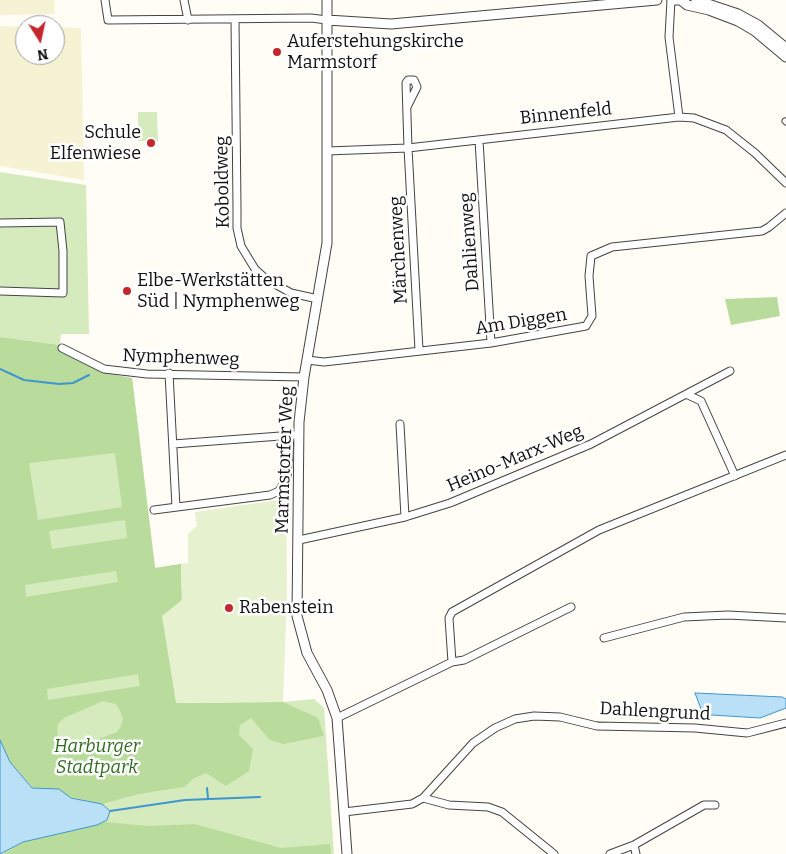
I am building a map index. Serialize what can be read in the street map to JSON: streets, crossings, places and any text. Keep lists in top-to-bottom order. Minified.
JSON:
{"streets":{"street":["Binnenfeld","Koboldweg","Dahlienweg","Märchenweg","Am Diggen","Nymphenweg","Heino-Marx-Weg","Marmstorfer Weg","Dahlengrund"]},"crossings":[["Binnenfeld","Dahlienweg"],["Binnenfeld","Märchenweg"],["Binnenfeld","Marmstorfer Weg"],["Koboldweg","Marmstorfer Weg"],["Dahlienweg","Am Diggen"],["Märchenweg","Am Diggen"],["Am Diggen","Marmstorfer Weg"],["Nymphenweg","Marmstorfer Weg"],["Heino-Marx-Weg","Marmstorfer Weg"],["Marmstorfer Weg","Dahlengrund"]],"parks":["Harburger Stadtpark"],"places":["Auferstehungskirche Marmstorf","Schule Elfenwiese","Elbe-Werkstätten Süd | Nymphenweg","Rabenstein"],"north":"bottom"}
